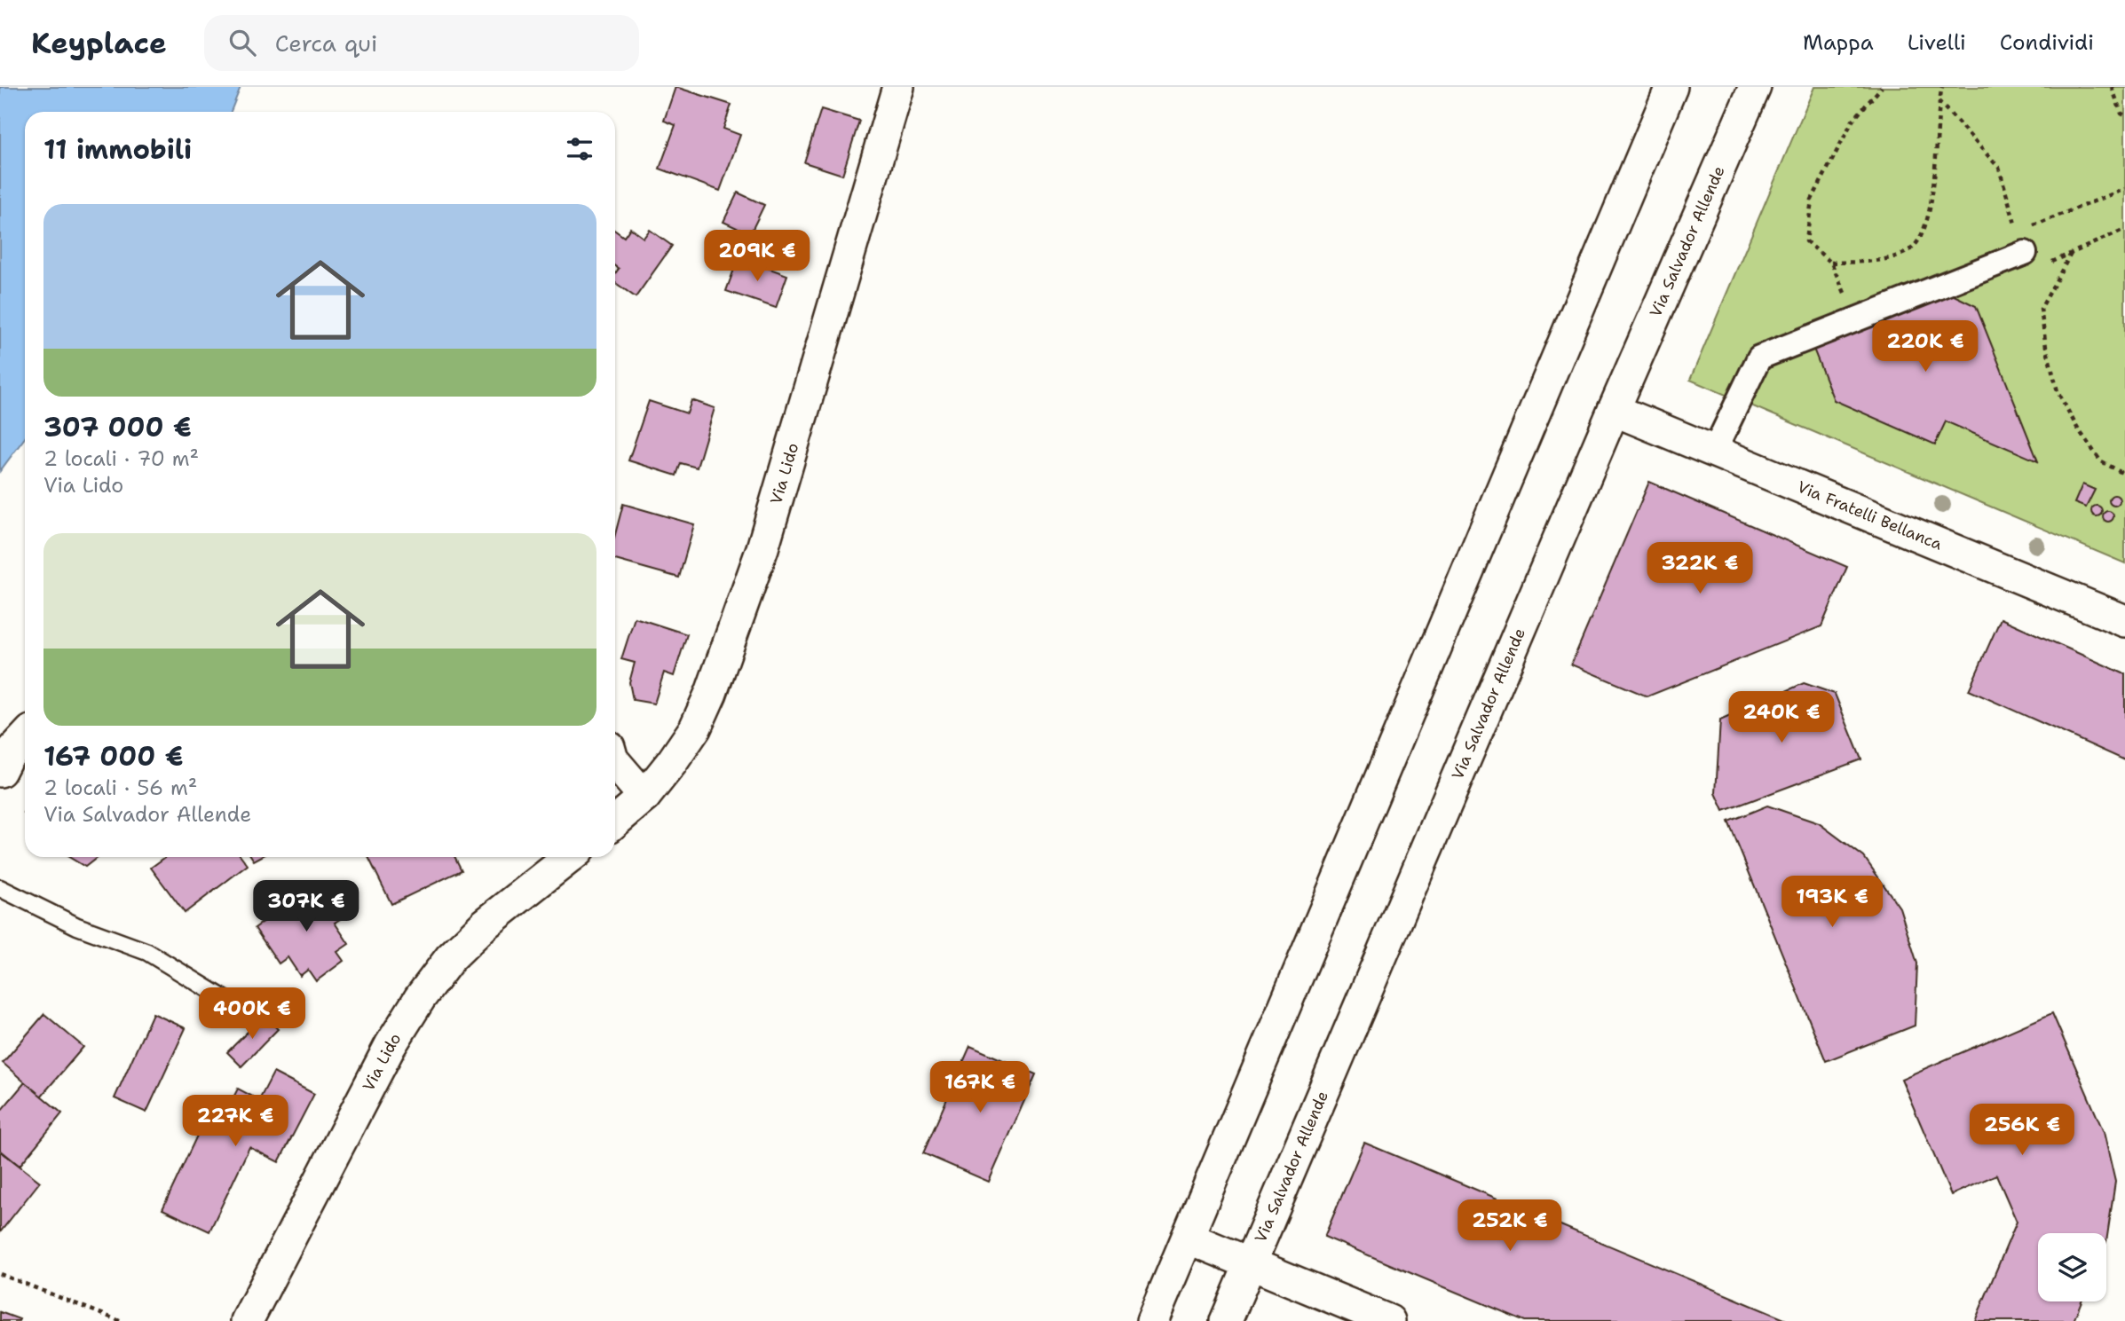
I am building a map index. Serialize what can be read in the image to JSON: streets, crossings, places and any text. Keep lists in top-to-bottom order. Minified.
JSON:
{"streets":{"street":["Via Salvador Allende","Via Lido","Via Fratelli Bellanca"]},"crossings":[["Via Salvador Allende","Via Fratelli Bellanca"]],"page":{"header":"Keyplace","search":"Cerca qui","nav":["Mappa","Livelli","Condividi"],"heading":"11 immobili","list":[{"name":"307 000 €","note":"2 locali · 70 m² · Via Lido"},{"name":"167 000 €","note":"2 locali · 56 m² · Via Salvador Allende"}],"price":["209K €","220K €","322K €","240K €","193K €","307K €","400K €","167K €","227K €","256K €","252K €"]}}
